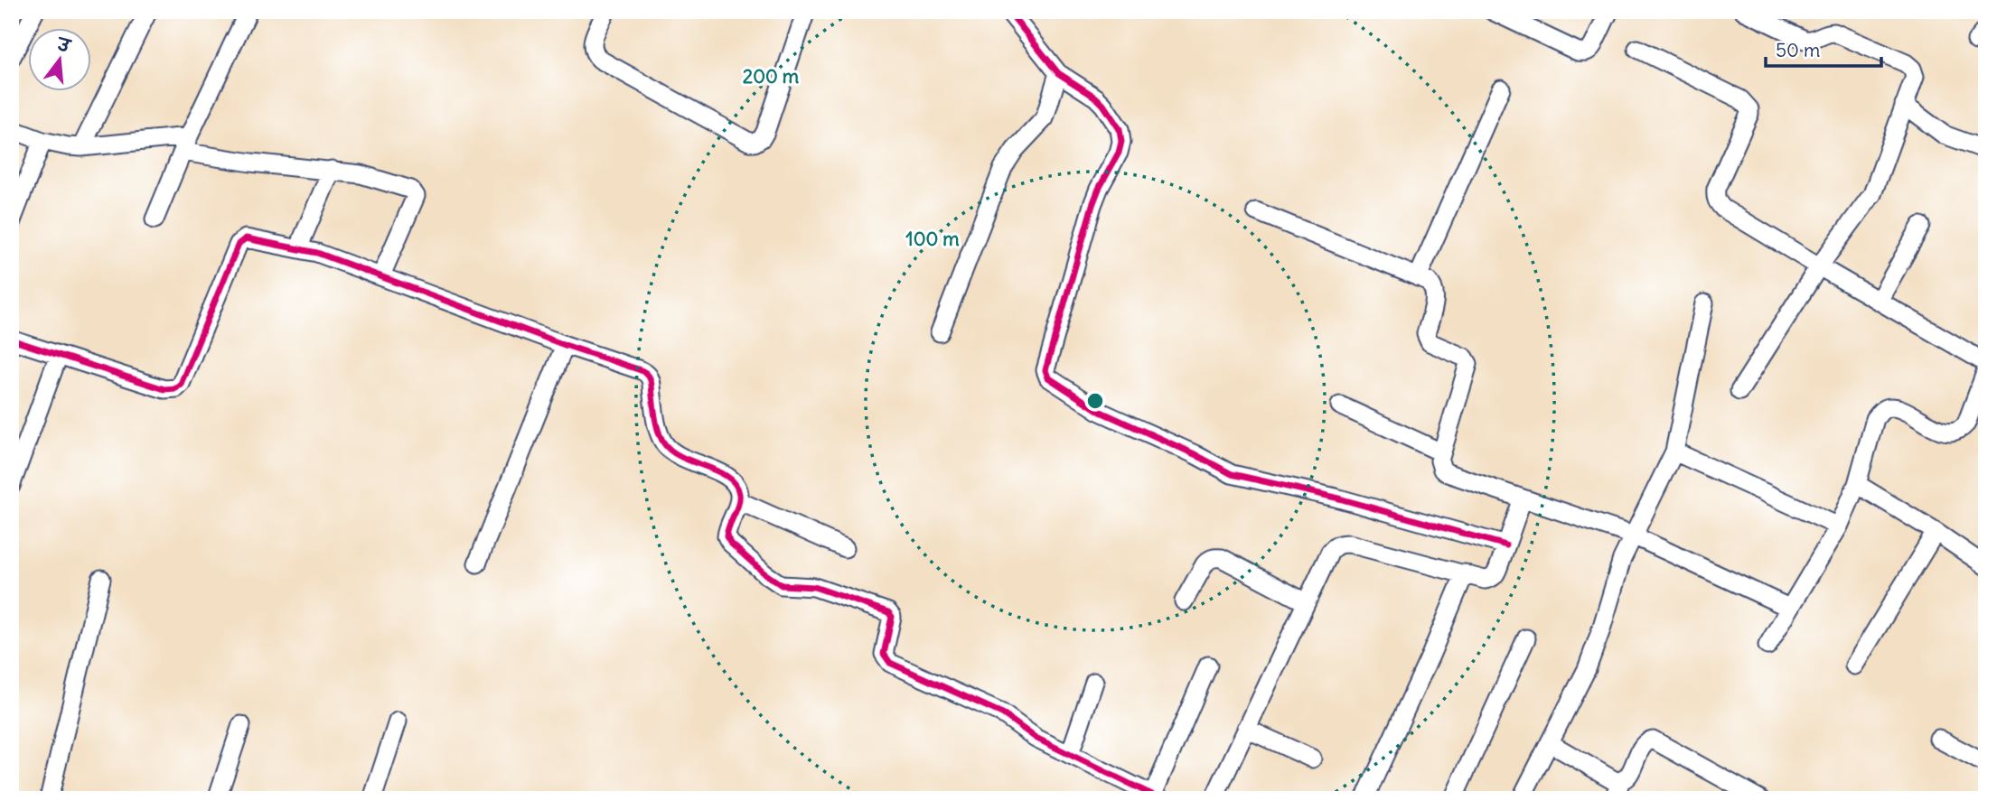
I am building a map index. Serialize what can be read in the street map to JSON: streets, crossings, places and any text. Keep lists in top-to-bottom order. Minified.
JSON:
{"scale_bar":"50 m","north":"top","rings":["200 m","100 m"]}
